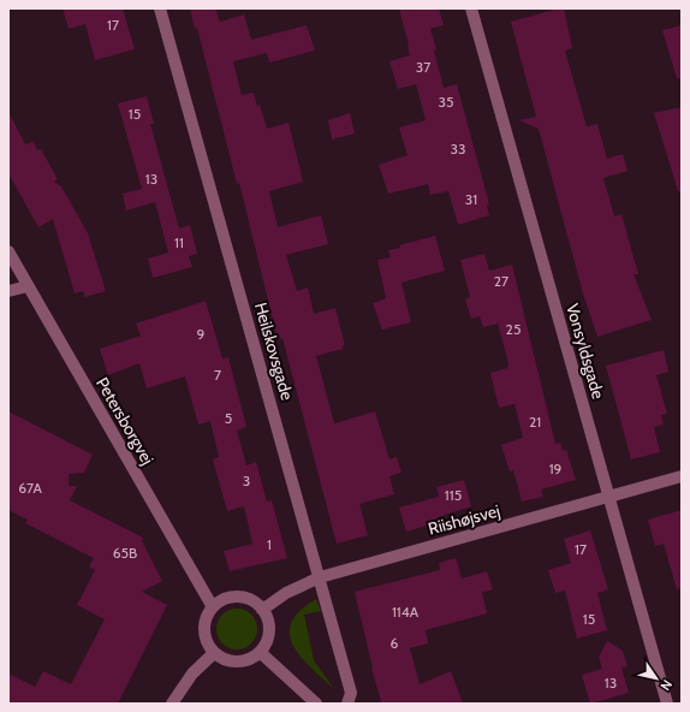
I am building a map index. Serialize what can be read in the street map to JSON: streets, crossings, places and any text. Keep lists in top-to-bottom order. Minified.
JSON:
{"streets":{"street":["Heilskovsgade","Vonsyldsgade","Petersborgvej","Riishøjsvej"]},"crossings":[["Heilskovsgade","Riishøjsvej"],["Vonsyldsgade","Riishøjsvej"],["Petersborgvej","Riishøjsvej"]],"house_numbers":["17","37","35","15","33","13","31","11","27","25","9","7","5","21","19","3","67A","115","1","17","65B","114A","15","6","13"],"north":"bottom right"}
